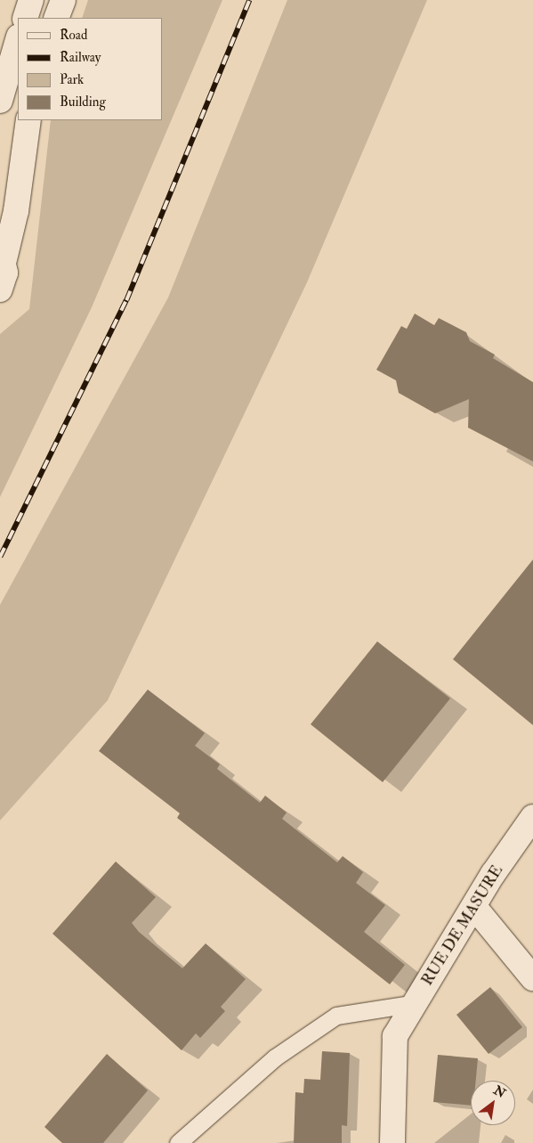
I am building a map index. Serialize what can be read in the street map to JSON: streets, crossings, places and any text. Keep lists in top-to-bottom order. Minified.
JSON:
{"streets":{"street":["RUE DE MASURE"]},"legend":["Road","Railway","Park","Building"],"north":"top right"}
